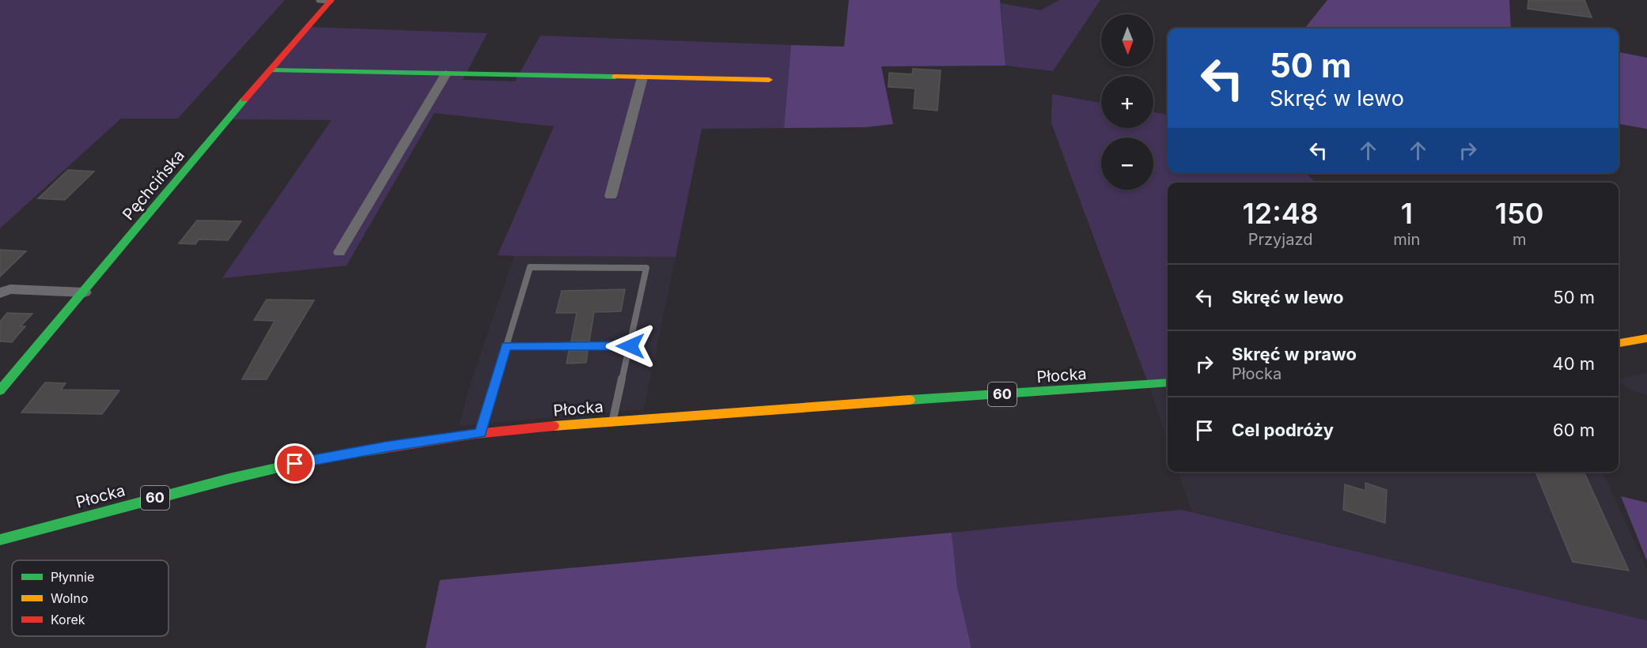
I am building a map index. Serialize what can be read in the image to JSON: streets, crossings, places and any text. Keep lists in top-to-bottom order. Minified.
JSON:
{"streets":{"street":["Pęchcińska","Płocka","60"]},"legend":["Płynnie","Wolno","Korek"],"north":"bottom","page":{"map_buttons":["+","−"],"turn":["50 m","Skręć w lewo"],"eta":["12:48","Przyjazd","1","min","150","m"],"list":[{"name":"Skręć w lewo","value":"50 m"},{"name":"Skręć w prawo","note":"Płocka","value":"40 m"},{"name":"Cel podróży","value":"60 m"}]}}
